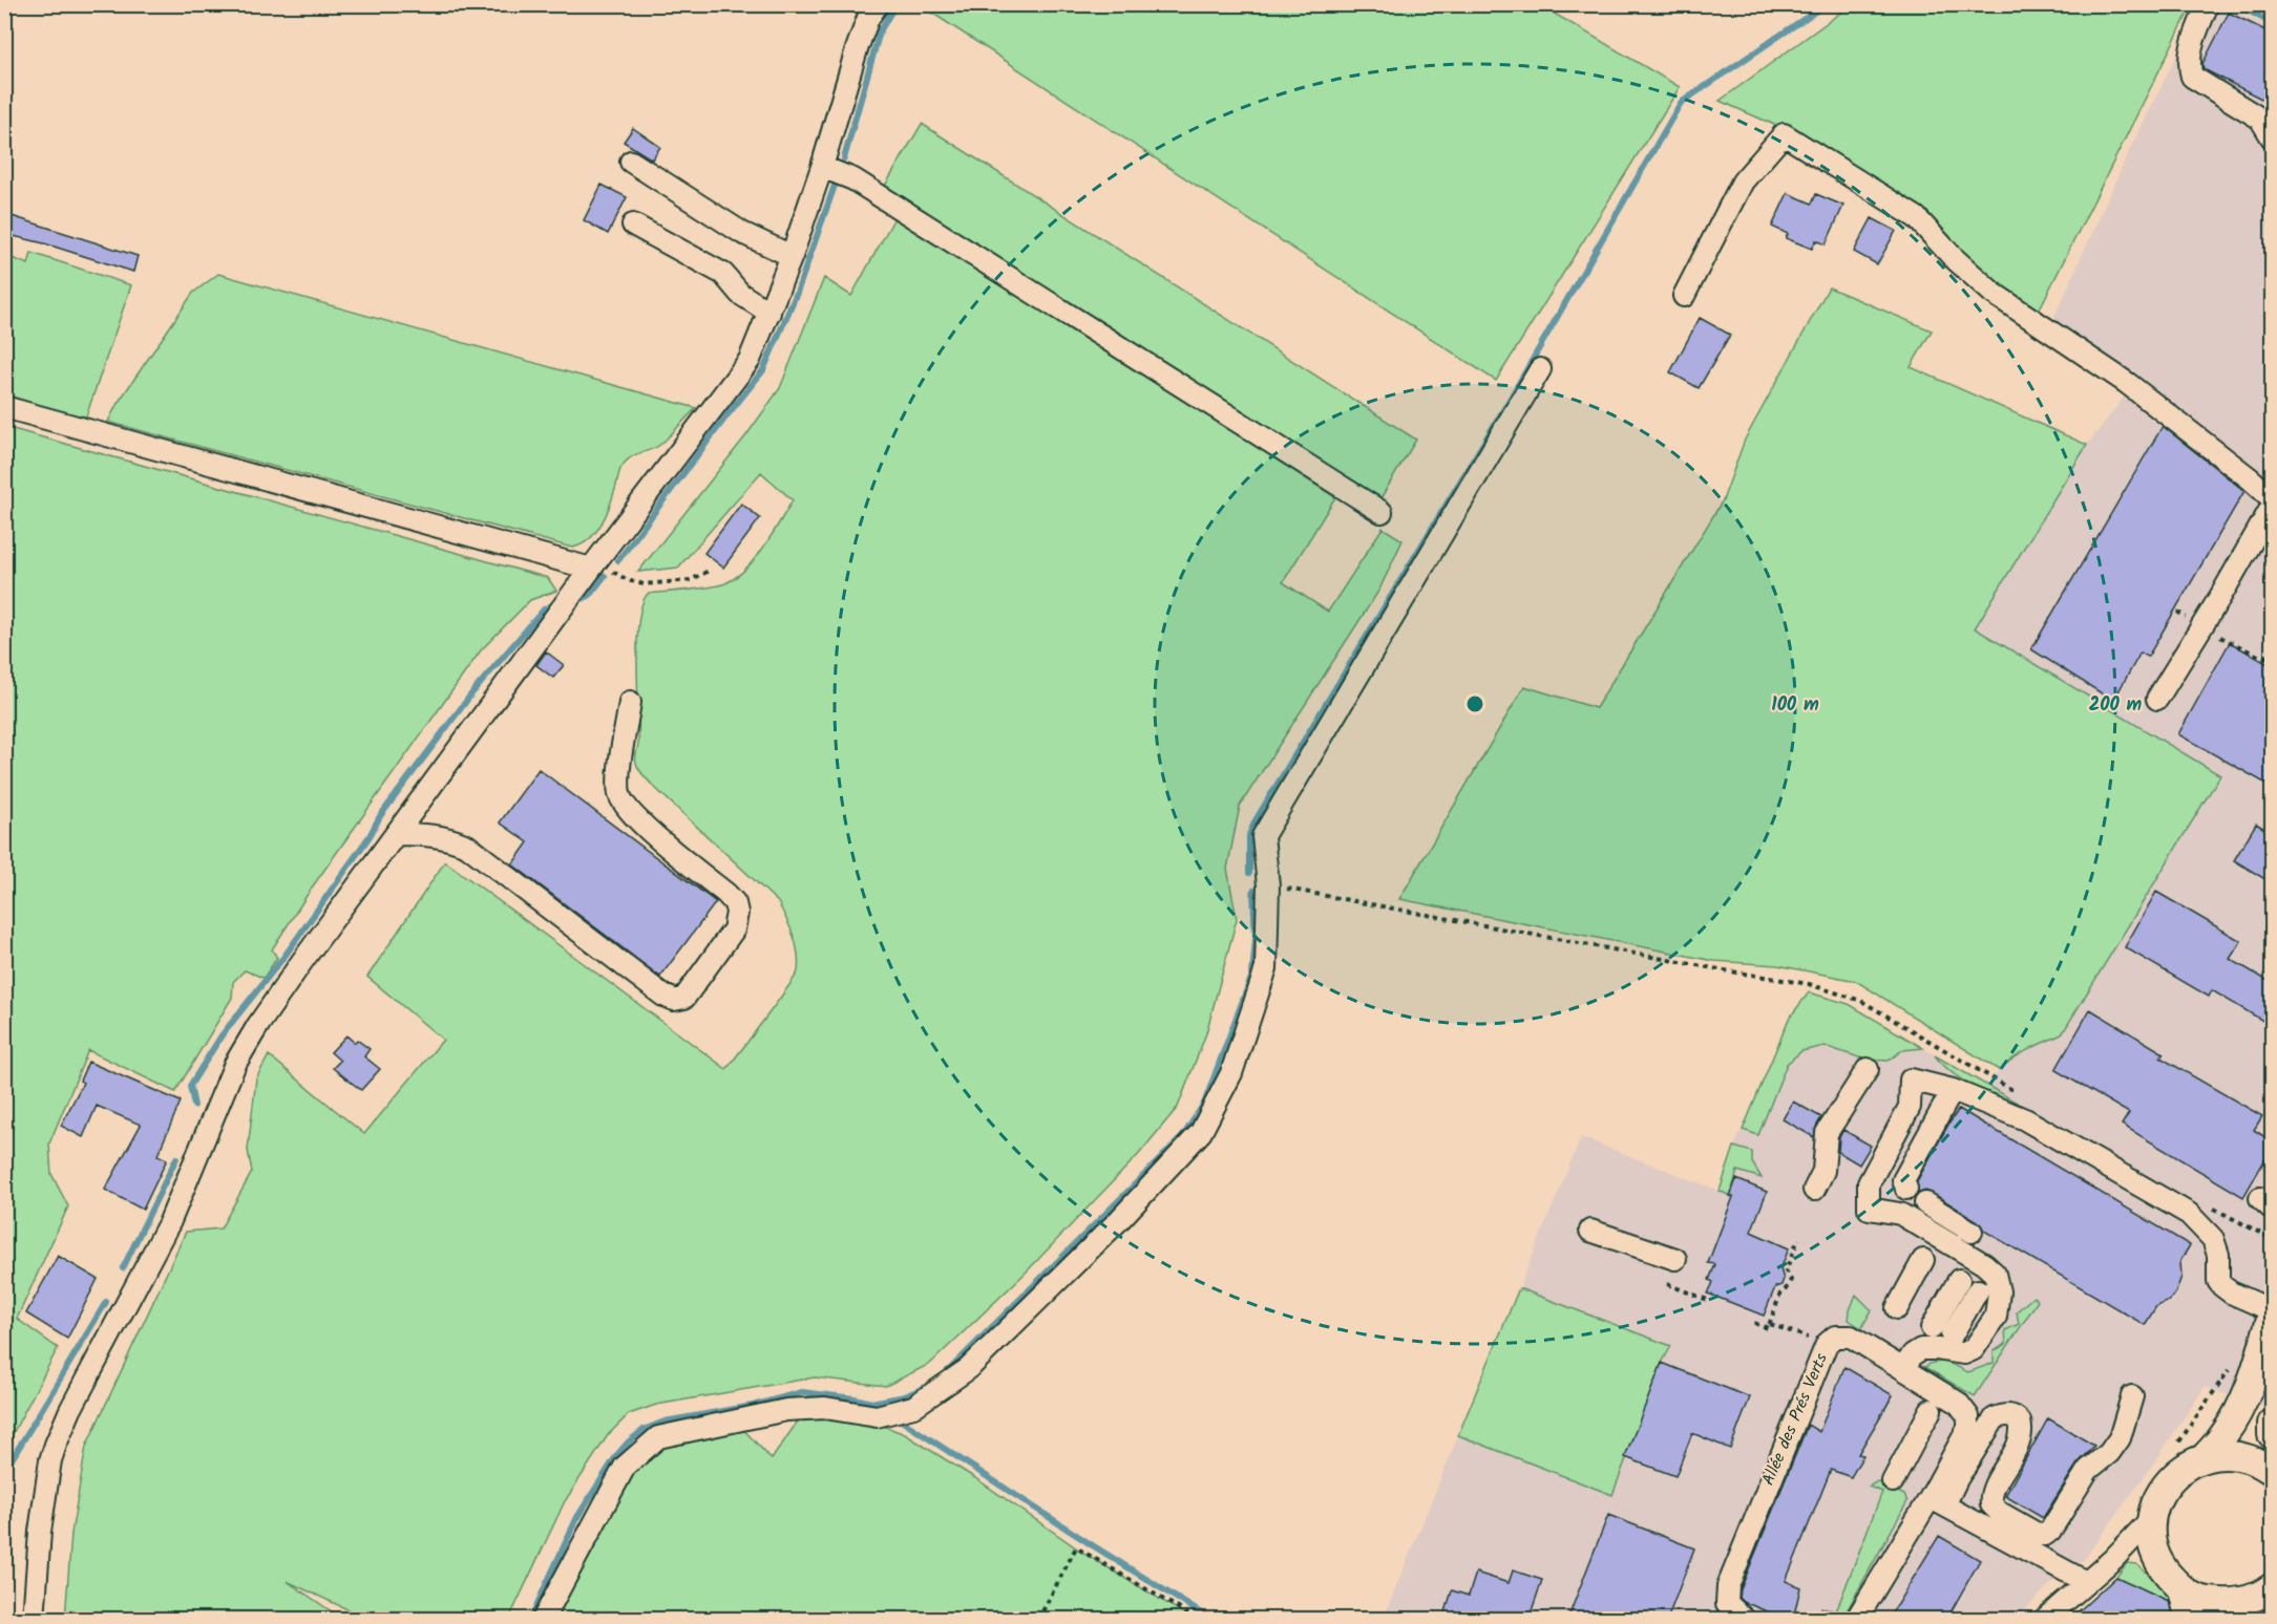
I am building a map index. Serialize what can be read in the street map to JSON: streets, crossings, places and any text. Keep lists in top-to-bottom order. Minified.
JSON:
{"streets":{"street":["Allée des Prés Verts"]},"rings":["100 m","200 m"]}
